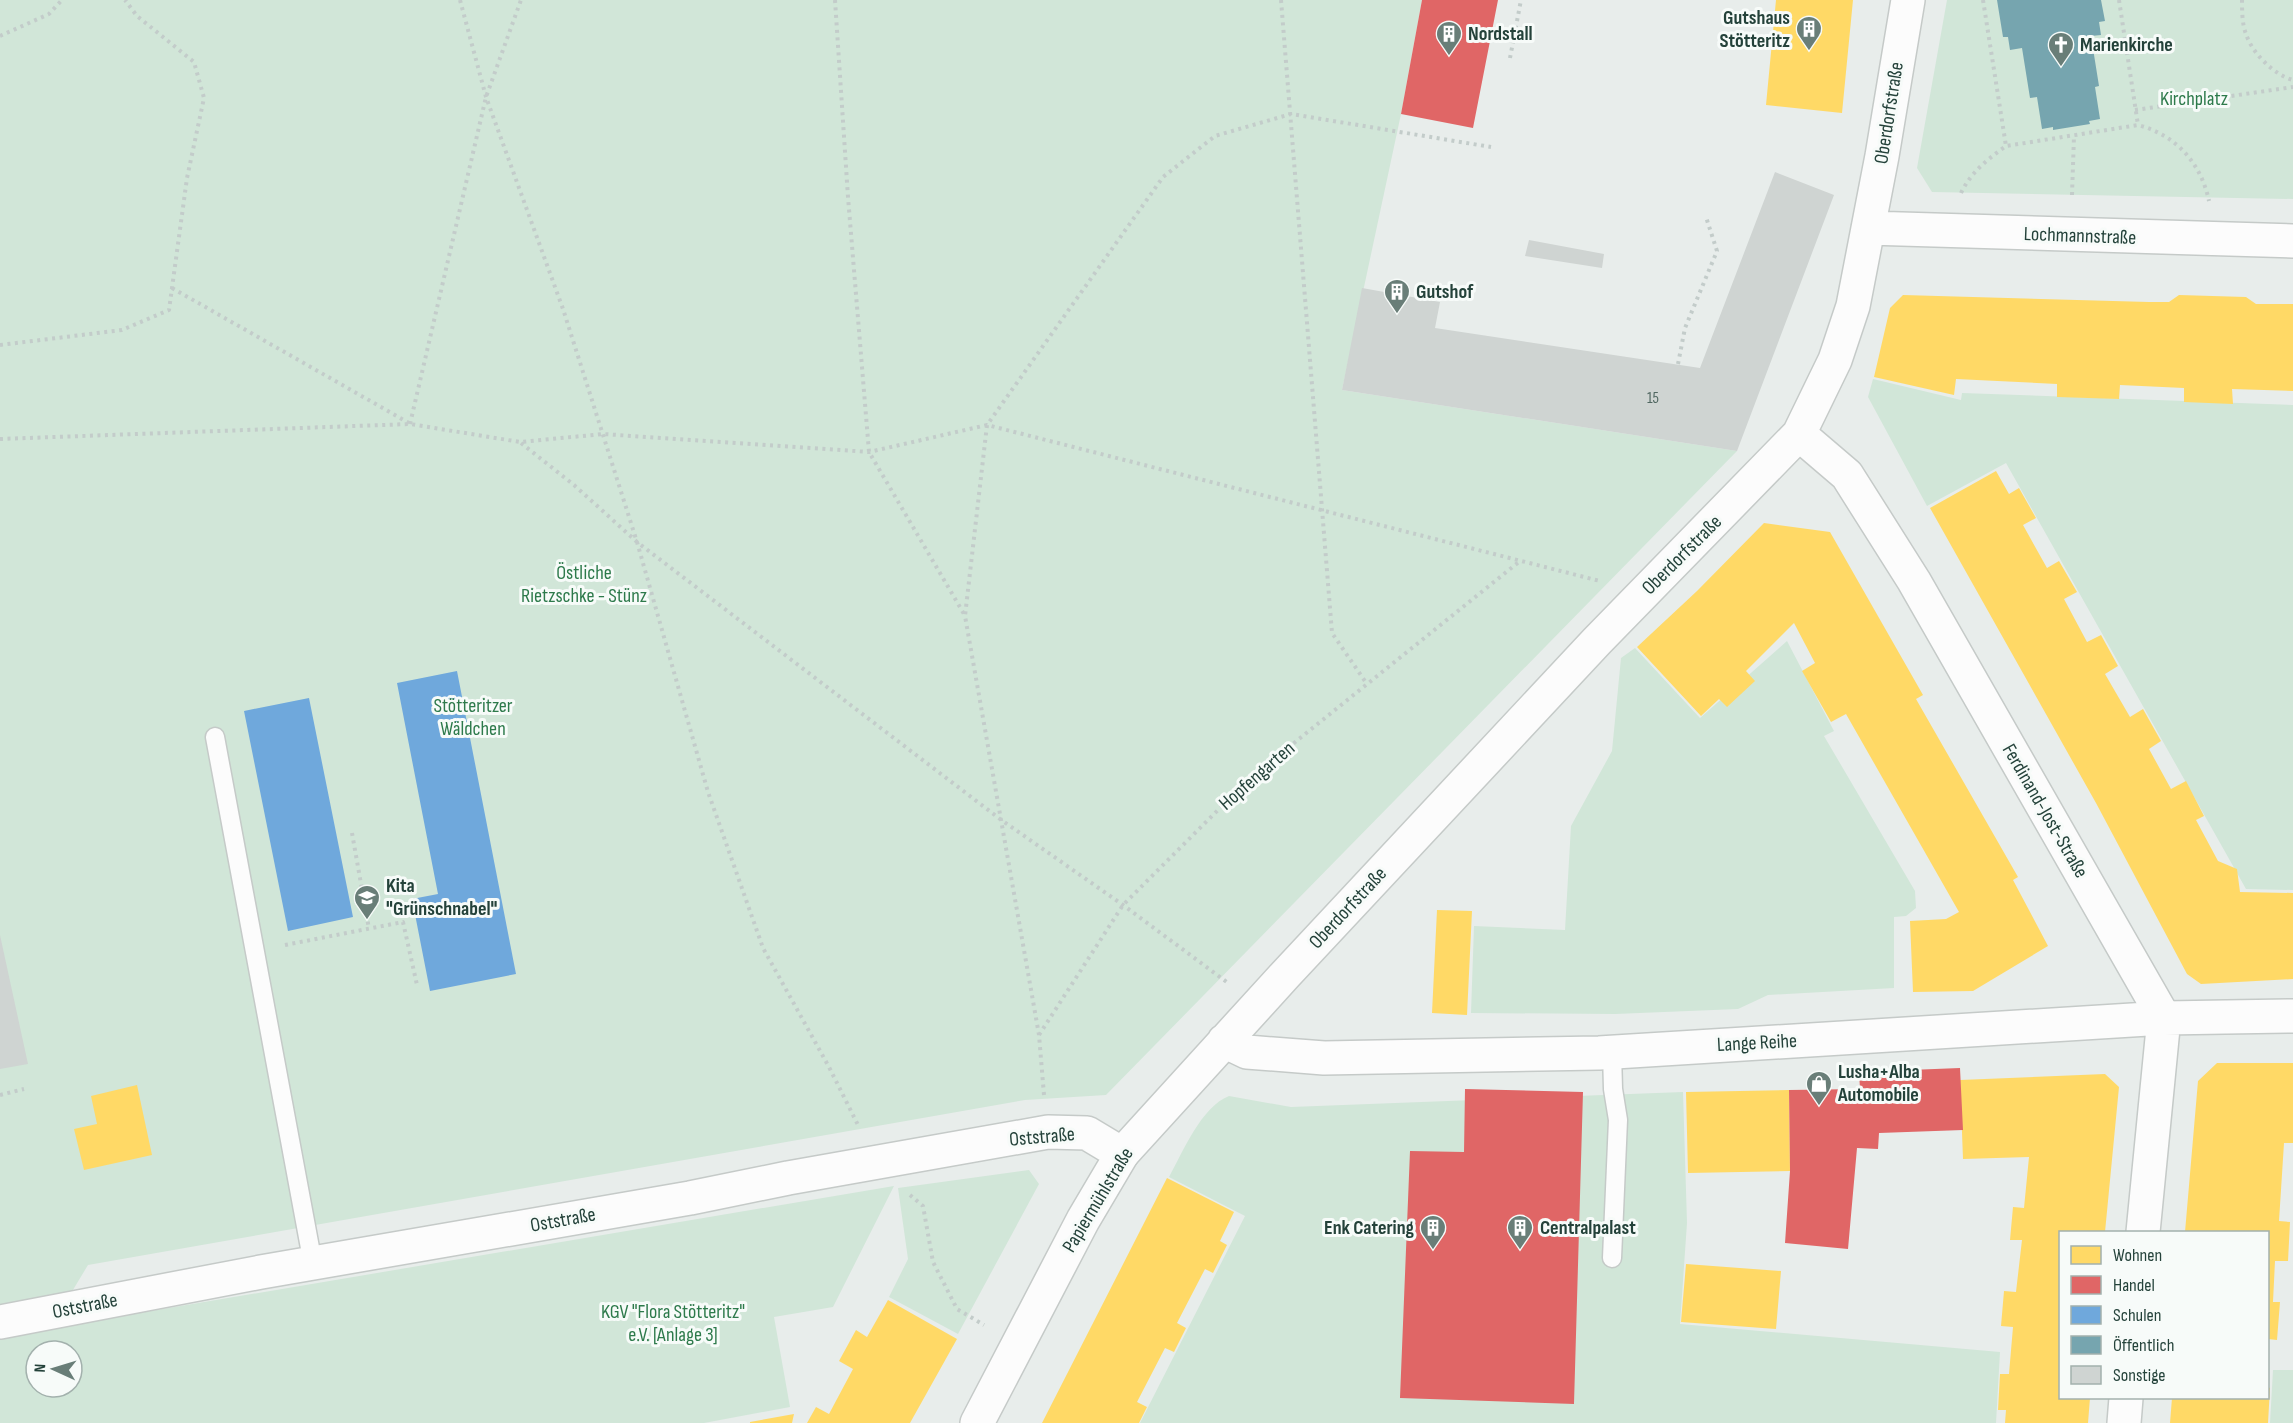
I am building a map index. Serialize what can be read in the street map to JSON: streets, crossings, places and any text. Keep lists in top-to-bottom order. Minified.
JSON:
{"streets":{"street":["Oberdorfstraße","Lochmannstraße","Ferdinand-Jost-Straße","Lange Reihe","Oststraße","Papiermühlstraße"],"path":["Hopfengarten"]},"crossings":[["Oberdorfstraße","Lochmannstraße"],["Oberdorfstraße","Ferdinand-Jost-Straße"],["Oberdorfstraße","Papiermühlstraße"],["Ferdinand-Jost-Straße","Lange Reihe"],["Lange Reihe","Papiermühlstraße"],["Oststraße","Papiermühlstraße"]],"parks":["Kirchplatz","Östliche Rietzschke - Stünz","Stötteritzer Wäldchen","KGV \"Flora Stötteritz\" e.V. [Anlage 3]"],"places":{"building":["Gutshaus Stötteritz","Nordstall","Gutshof","Enk Catering","Centralpalast"],"church":["Marienkirche"],"school or university":["Kita \"Grünschnabel\""],"shop":["Lusha+Alba Automobile"]},"house_numbers":["15"],"legend":["Wohnen","Handel","Schulen","Öffentlich","Sonstige"],"north":"left"}
